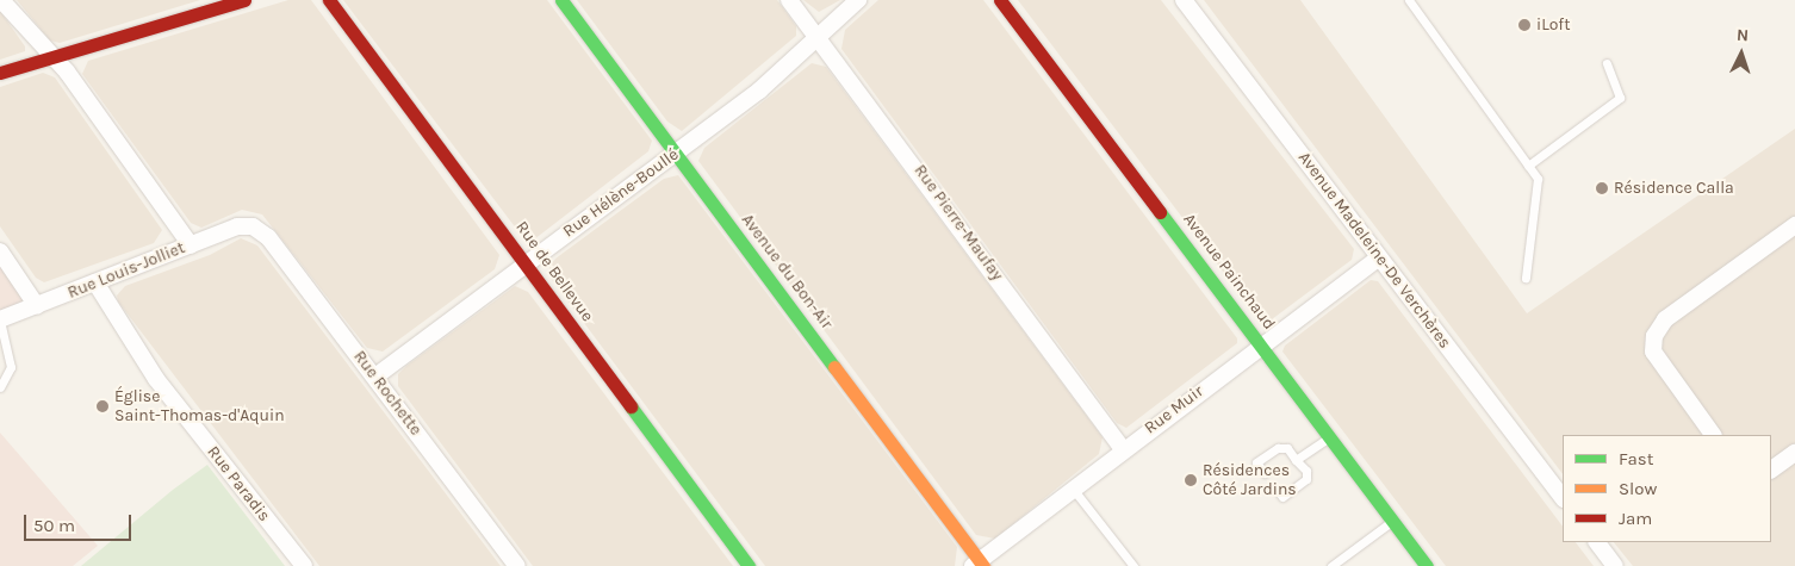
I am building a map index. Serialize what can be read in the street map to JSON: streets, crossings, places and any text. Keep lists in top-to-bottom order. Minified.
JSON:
{"streets":{"street":["Rue Hélène-Boullé","Rue Pierre-Maufay","Avenue Madeleine-De Verchères","Rue Louis-Jolliet","Rue de Bellevue","Avenue du Bon-Air","Avenue Painchaud","Rue Rochette","Rue Muir","Rue Paradis"]},"crossings":[["Rue Hélène-Boullé","Rue Pierre-Maufay"],["Rue Hélène-Boullé","Rue de Bellevue"],["Rue Hélène-Boullé","Avenue du Bon-Air"],["Rue Hélène-Boullé","Rue Rochette"],["Rue Pierre-Maufay","Rue Muir"],["Avenue Madeleine-De Verchères","Rue Muir"],["Rue Louis-Jolliet","Rue Rochette"],["Rue Louis-Jolliet","Rue Paradis"],["Avenue du Bon-Air","Rue Muir"],["Avenue Painchaud","Rue Muir"]],"places":["iLoft","Résidence Calla","Église Saint-Thomas-d'Aquin","Résidences Côté Jardins"],"legend":["Fast","Slow","Jam"],"scale_bar":"50 m","north":"top"}
